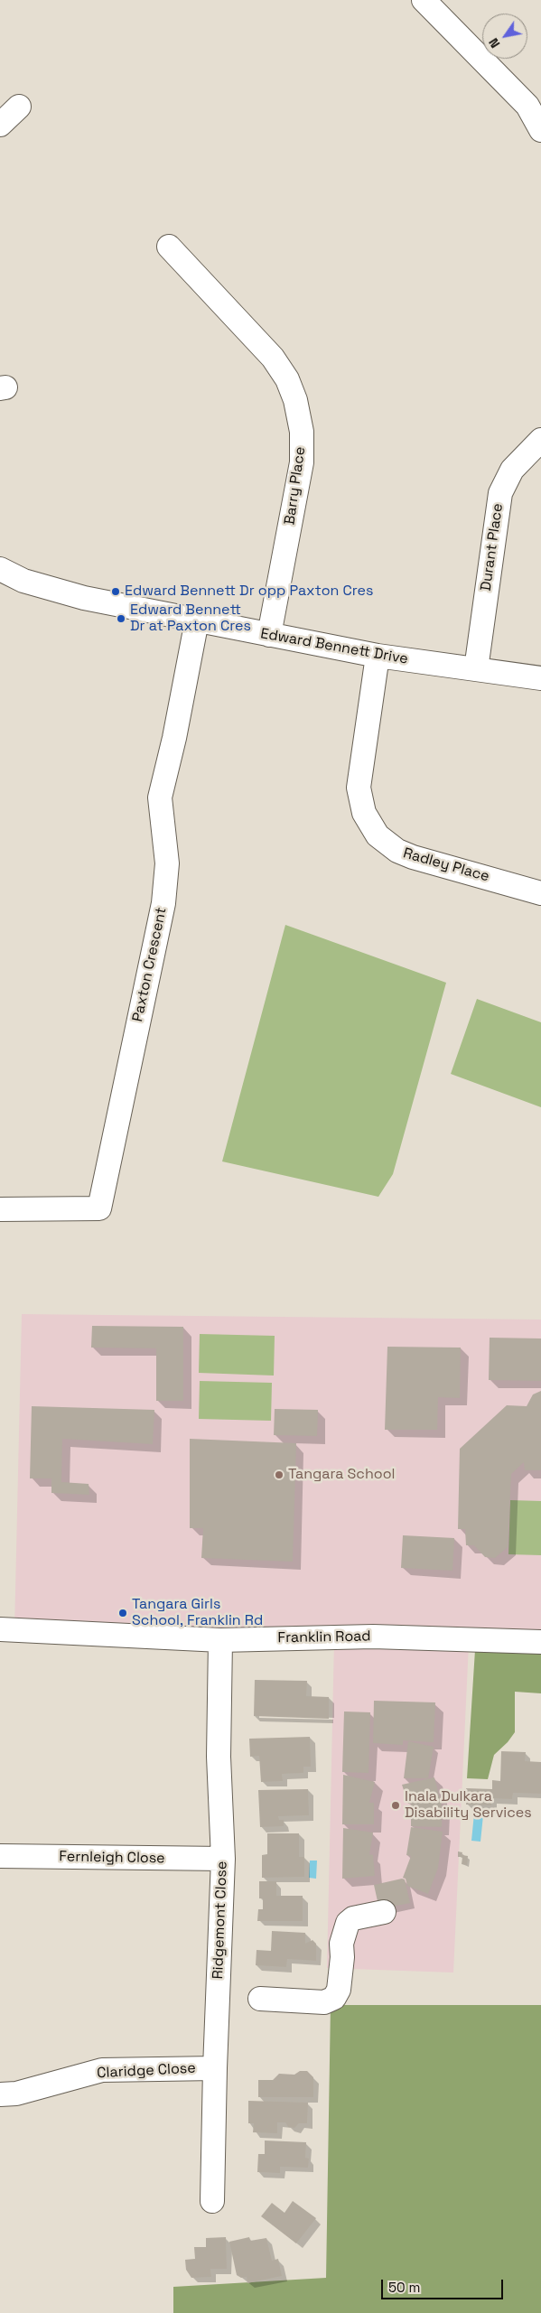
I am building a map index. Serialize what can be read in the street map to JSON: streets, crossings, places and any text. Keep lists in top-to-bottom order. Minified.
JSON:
{"streets":{"street":["Barry Place","Durant Place","Edward Bennett Drive","Radley Place","Paxton Crescent","Franklin Road","Fernleigh Close","Ridgemont Close","Claridge Close"]},"crossings":[["Barry Place","Edward Bennett Drive"],["Durant Place","Edward Bennett Drive"],["Edward Bennett Drive","Radley Place"],["Edward Bennett Drive","Paxton Crescent"],["Franklin Road","Ridgemont Close"],["Fernleigh Close","Ridgemont Close"],["Ridgemont Close","Claridge Close"]],"places":["Edward Bennett Dr opp Paxton Cres","Edward Bennett Dr at Paxton Cres","Tangara School","Tangara Girls School, Franklin Rd","Inala Dulkara Disability Services"],"scale_bar":"50 m","north":"bottom left"}
